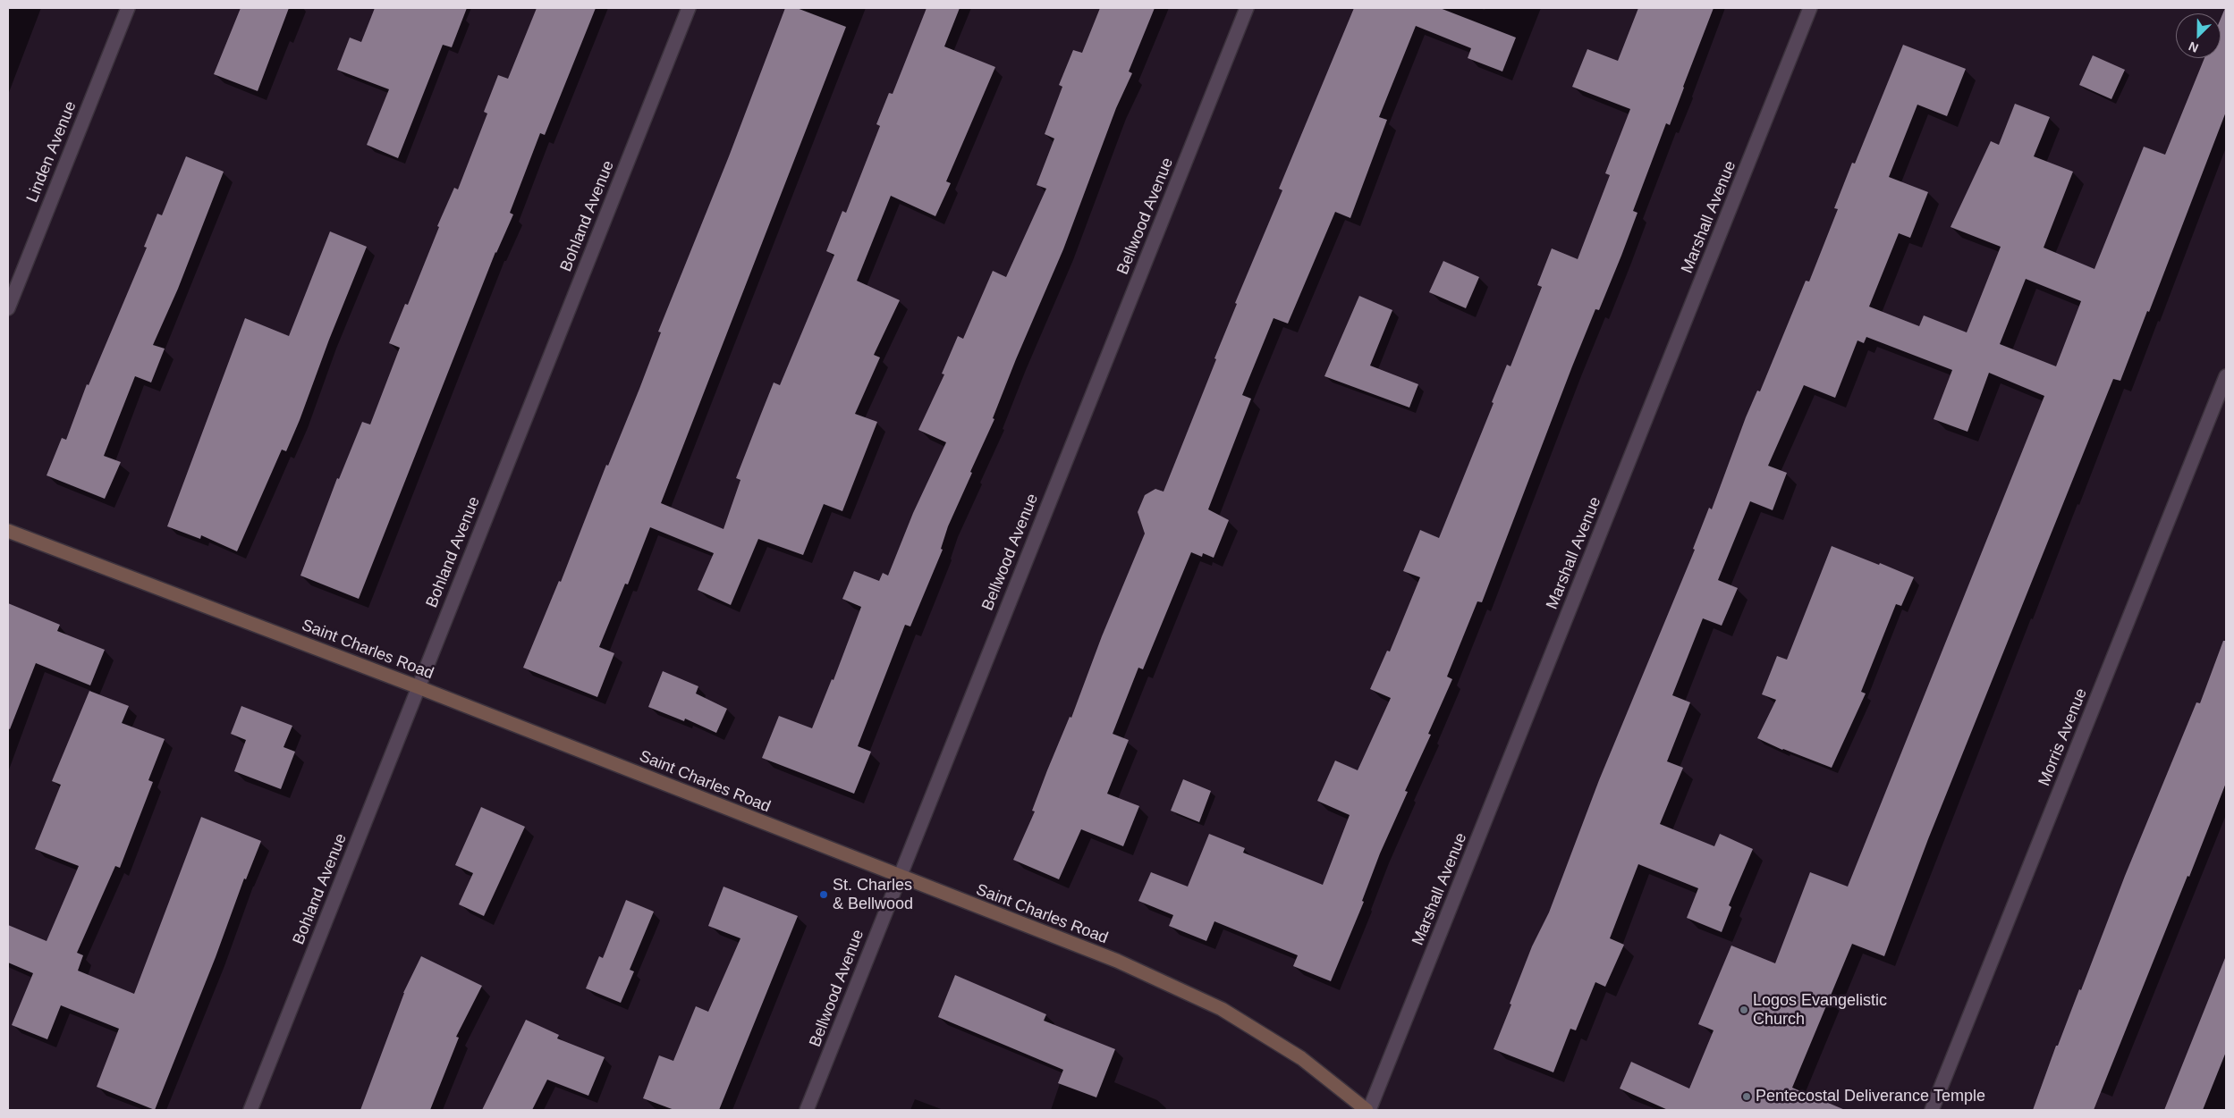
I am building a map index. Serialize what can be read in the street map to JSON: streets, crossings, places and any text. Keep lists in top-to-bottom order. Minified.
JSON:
{"streets":{"main road":["Saint Charles Road"],"street":["Linden Avenue","Bohland Avenue","Bellwood Avenue","Marshall Avenue","Morris Avenue"]},"crossings":[["Bohland Avenue","Saint Charles Road"],["Bellwood Avenue","Saint Charles Road"],["Marshall Avenue","Saint Charles Road"]],"places":["St. Charles & Bellwood","Logos Evangelistic Church","Pentecostal Deliverance Temple"],"north":"bottom left"}
